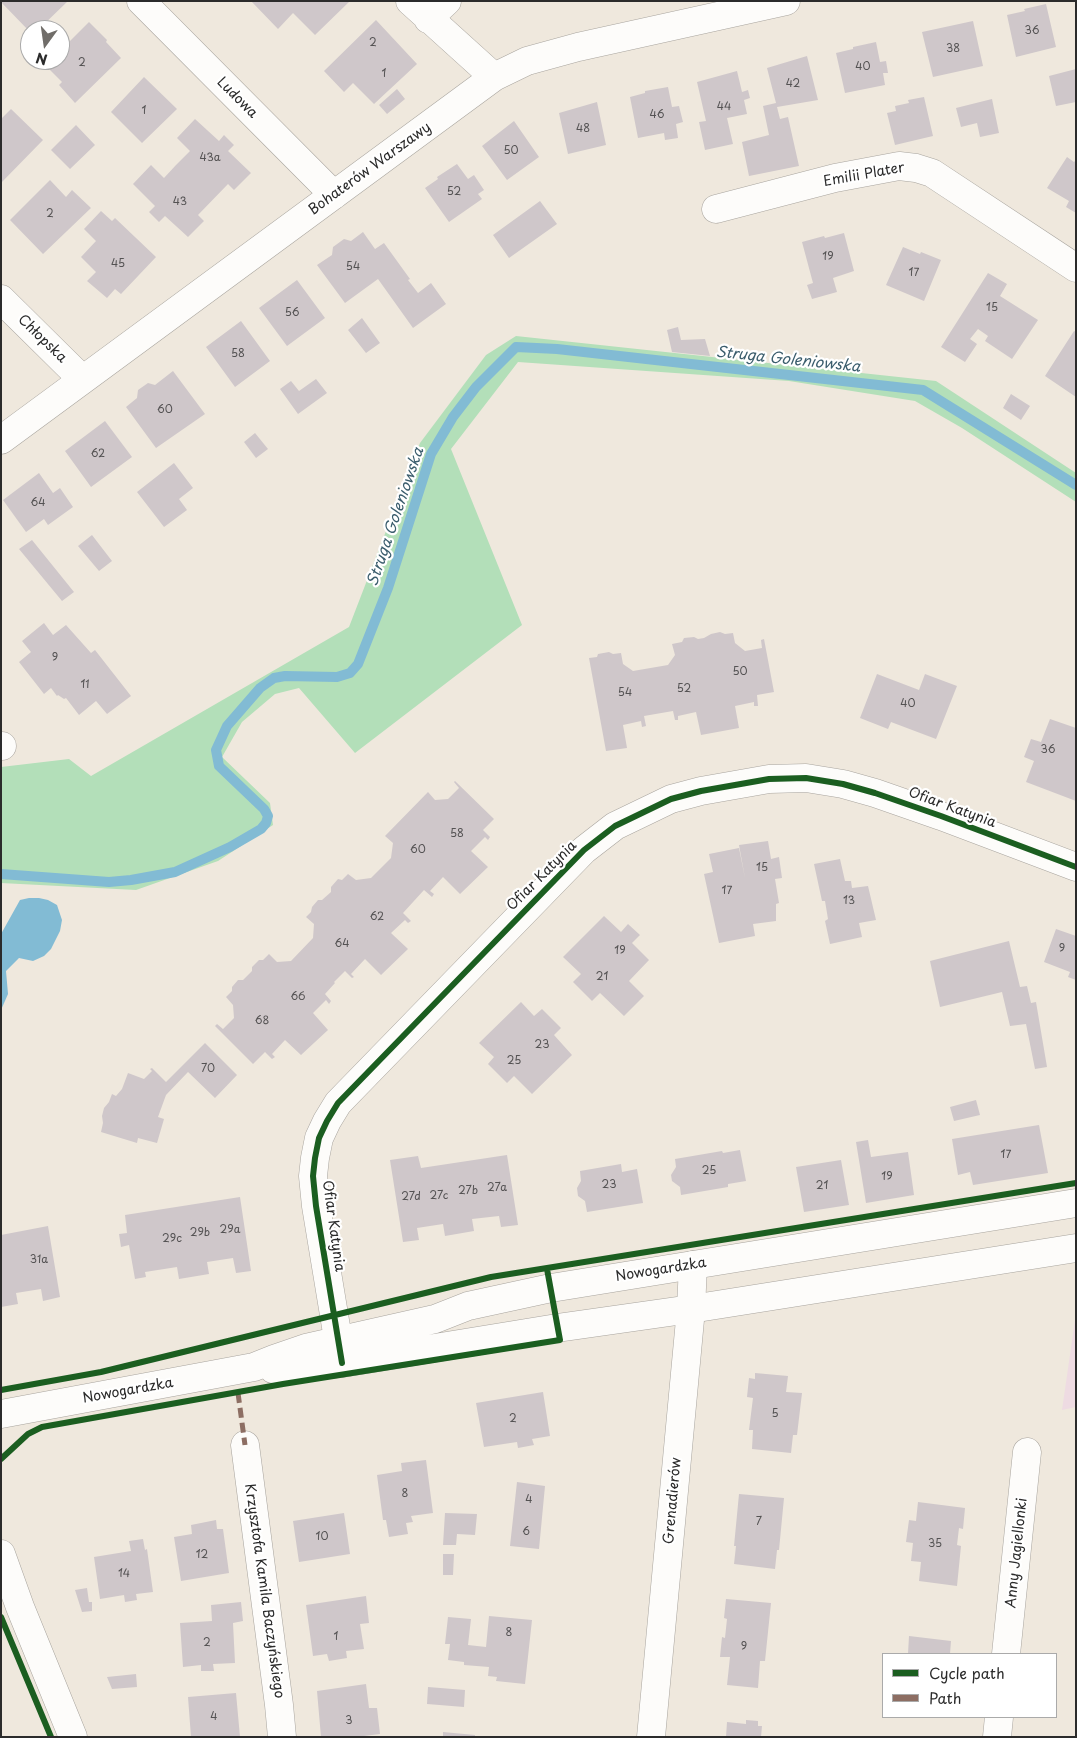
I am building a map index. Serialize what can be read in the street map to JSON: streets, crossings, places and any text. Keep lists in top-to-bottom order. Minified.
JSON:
{"streets":{"street":["Ludowa","Bohaterów Warszawy","Emilii Plater","Chłopska","Ofiar Katynia","Nowogardzka","Grenadierów","Anny Jagiellonki","Krzysztofa Kamila Baczyńskiego"]},"crossings":[["Ludowa","Bohaterów Warszawy"],["Bohaterów Warszawy","Chłopska"],["Ofiar Katynia","Nowogardzka"],["Nowogardzka","Grenadierów"]],"water":["Struga Goleniowska"],"house_numbers":["36","2","38","2","40","1","42","44","1","46","48","50","43a","52","43","2","19","45","54","17","15","56","58","60","62","64","9","50","11","52","54","40","36","58","60","15","17","13","62","64","9","19","21","66","68","23","25","70","17","25","19","23","21","27a","27b","27c","27d","29a","29b","29c","31a","5","2","8","4","7","6","10","35","12","14","8","1","2","9","4","3"],"legend":["Cycle path","Path"],"north":"bottom"}
